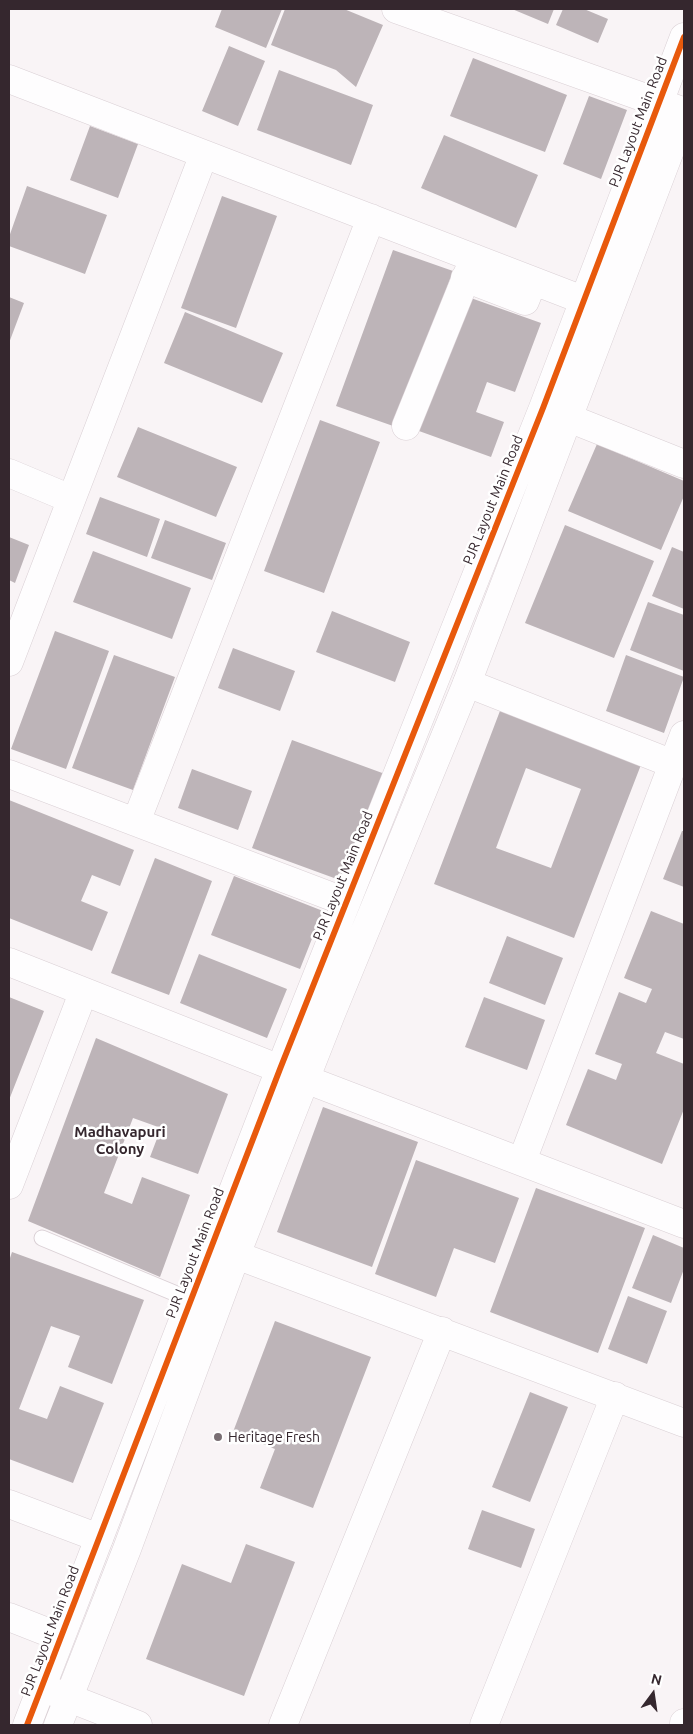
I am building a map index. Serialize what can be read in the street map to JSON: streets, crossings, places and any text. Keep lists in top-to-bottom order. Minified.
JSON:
{"streets":{"street":["PJR Layout Main Road"]},"districts":["Madhavapuri Colony"],"places":["Heritage Fresh"],"north":"top"}
